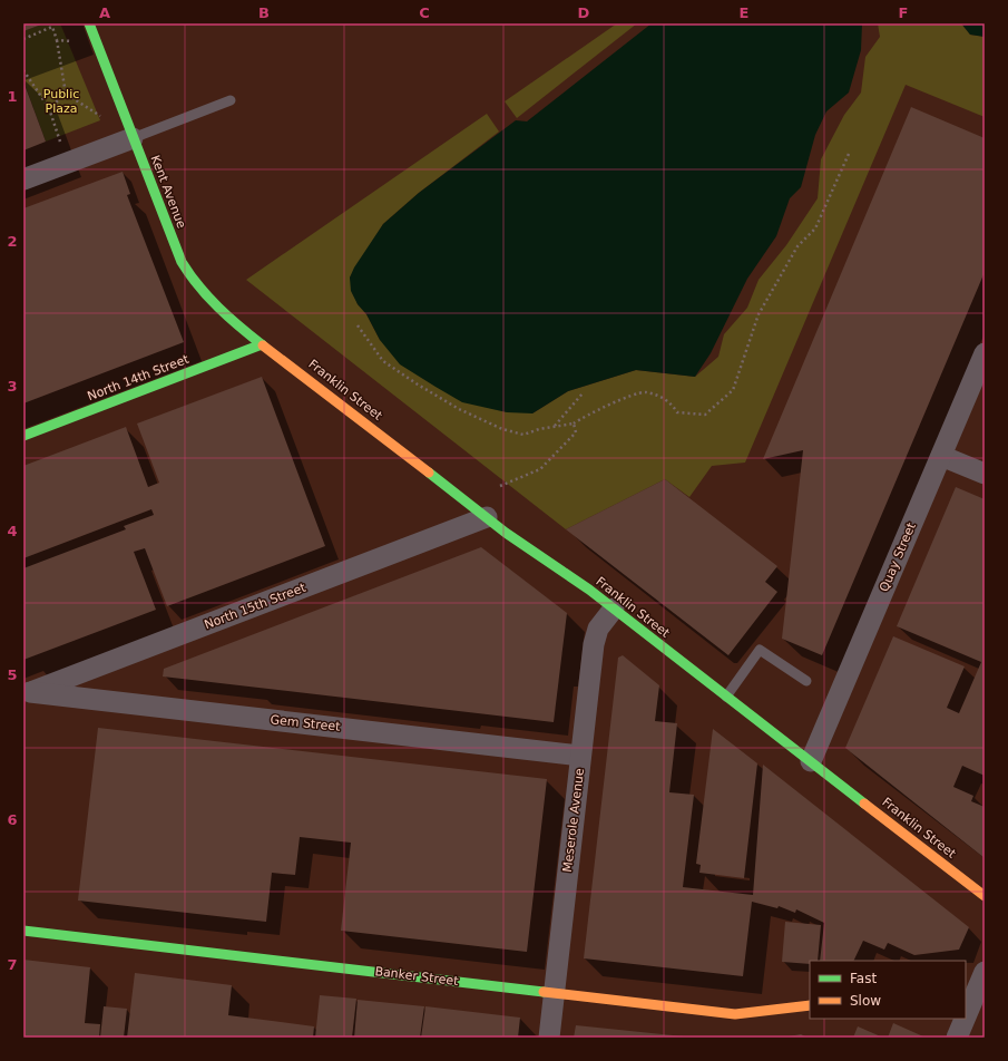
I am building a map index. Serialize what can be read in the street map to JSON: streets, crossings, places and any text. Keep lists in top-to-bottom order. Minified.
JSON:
{"streets":{"main road":["Kent Avenue","North 14th Street","Franklin Street","Banker Street"],"street":["Quay Street","North 15th Street","Gem Street","Meserole Avenue"]},"crossings":[["Kent Avenue","North 14th Street"],["Kent Avenue","Franklin Street"],["North 14th Street","Franklin Street"],["Franklin Street","Quay Street"],["Franklin Street","North 15th Street"],["Franklin Street","Meserole Avenue"],["North 15th Street","Gem Street"],["Gem Street","Meserole Avenue"],["Meserole Avenue","Banker Street"]],"parks":["Public Plaza"],"legend":["Fast","Slow"],"grid":{"columns":["A","B","C","D","E","F"],"rows":["1","2","3","4","5","6","7"]}}
